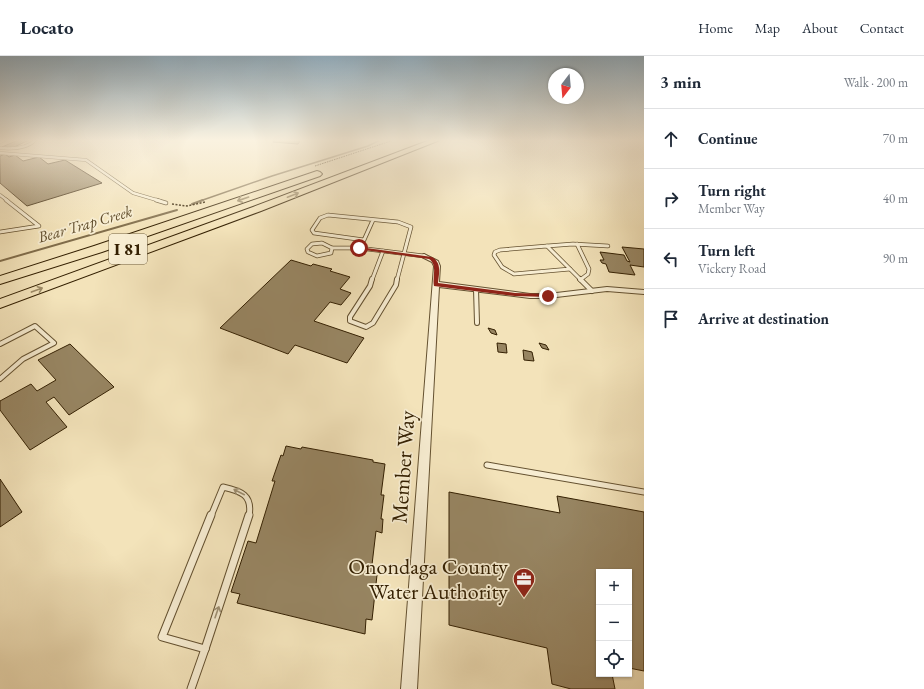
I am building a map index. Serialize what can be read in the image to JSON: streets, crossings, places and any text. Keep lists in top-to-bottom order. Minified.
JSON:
{"streets":{"highway":["I 81"],"street":["Member Way"]},"water":["Bear Trap Creek"],"places":{"office":["Onondaga County Water Authority"]},"north":"bottom","page":{"header":"Locato","nav":["Home","Map","About","Contact"],"heading":["3 min","Walk · 200 m"],"list":[["Continue","70 m"],["Turn right","Member Way","40 m"],["Turn left","Vickery Road","90 m"],"Arrive at destination"],"map_buttons":["+","−"]}}
